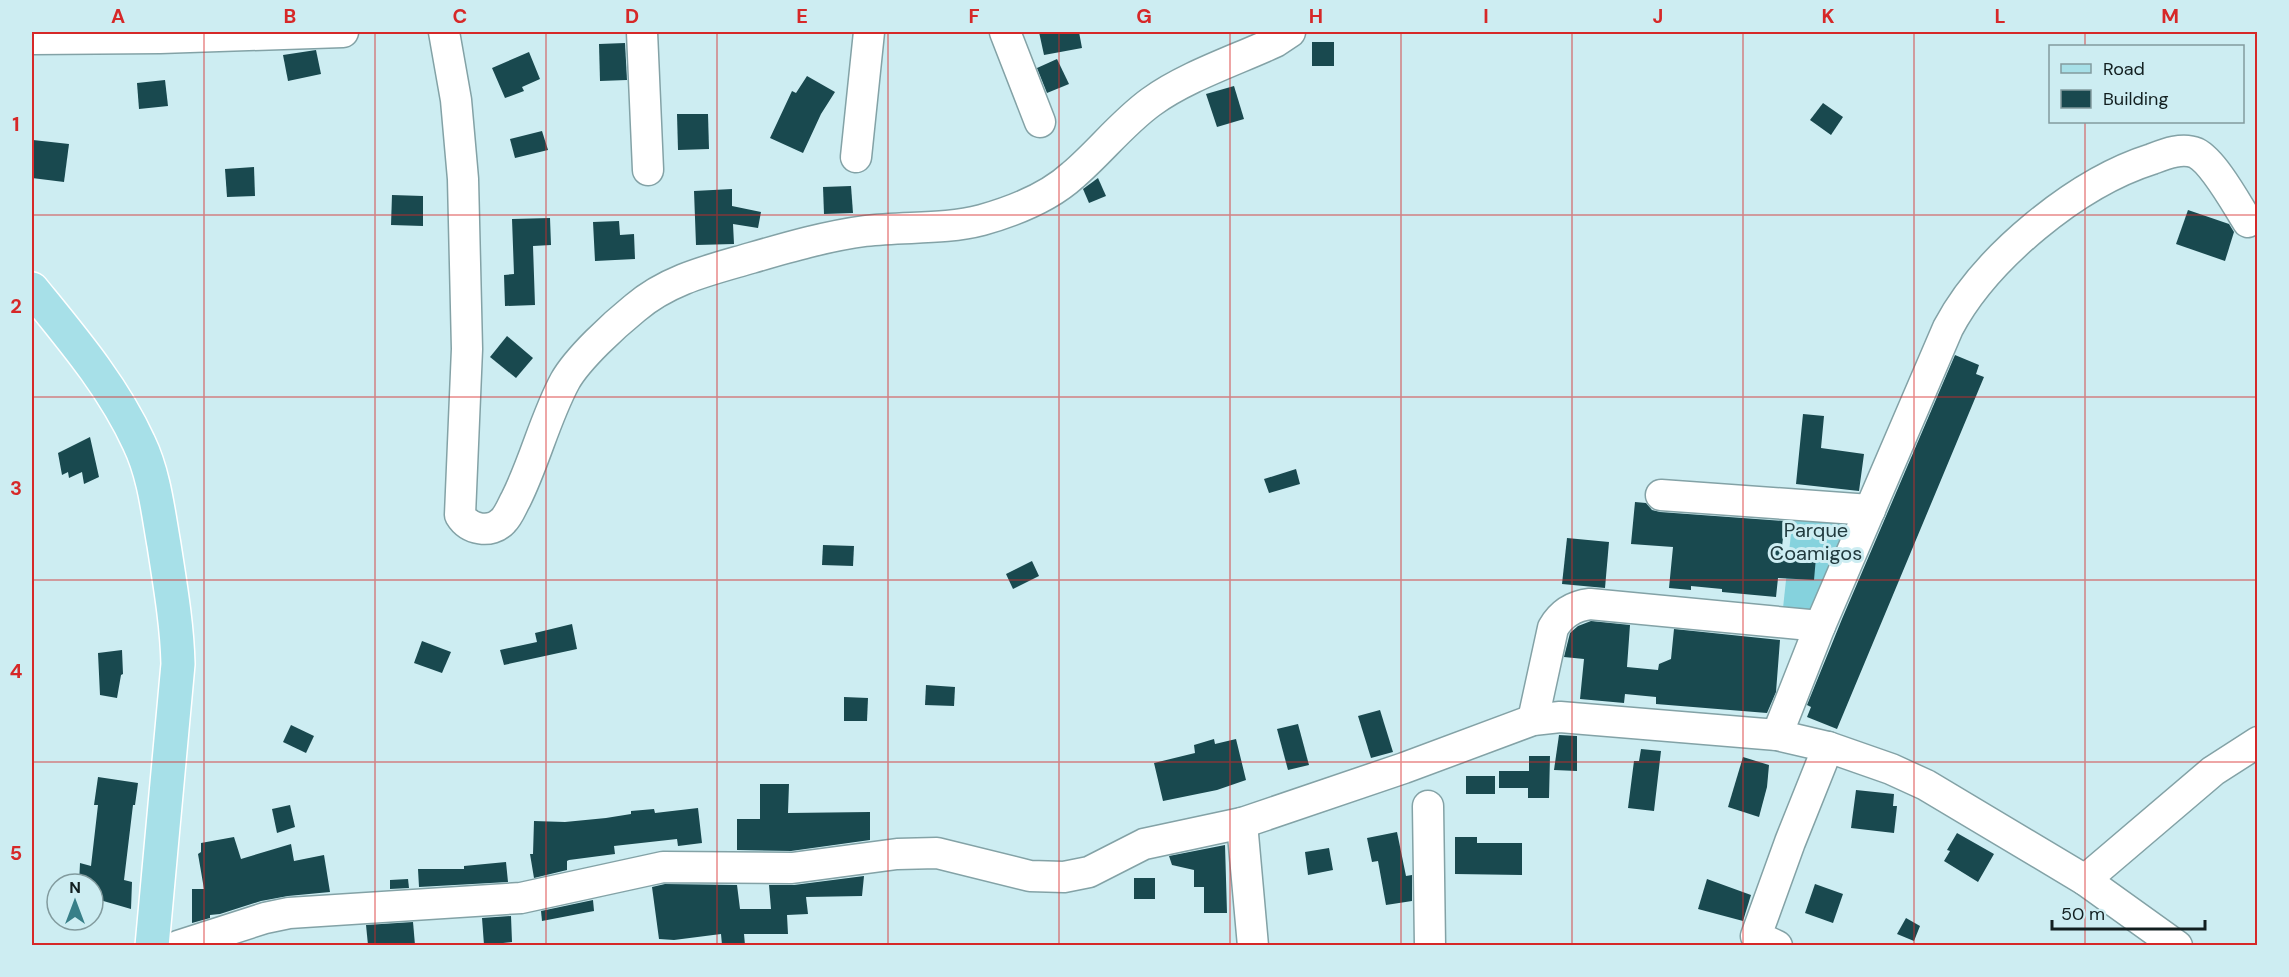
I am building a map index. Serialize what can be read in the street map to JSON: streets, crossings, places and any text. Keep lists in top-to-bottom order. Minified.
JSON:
{"parks":["Parque Coamigos"],"legend":["Road","Building"],"scale_bar":"50 m","north":"top","grid":{"columns":["A","B","C","D","E","F","G","H","I","J","K","L","M"],"rows":["1","2","3","4","5"]}}
